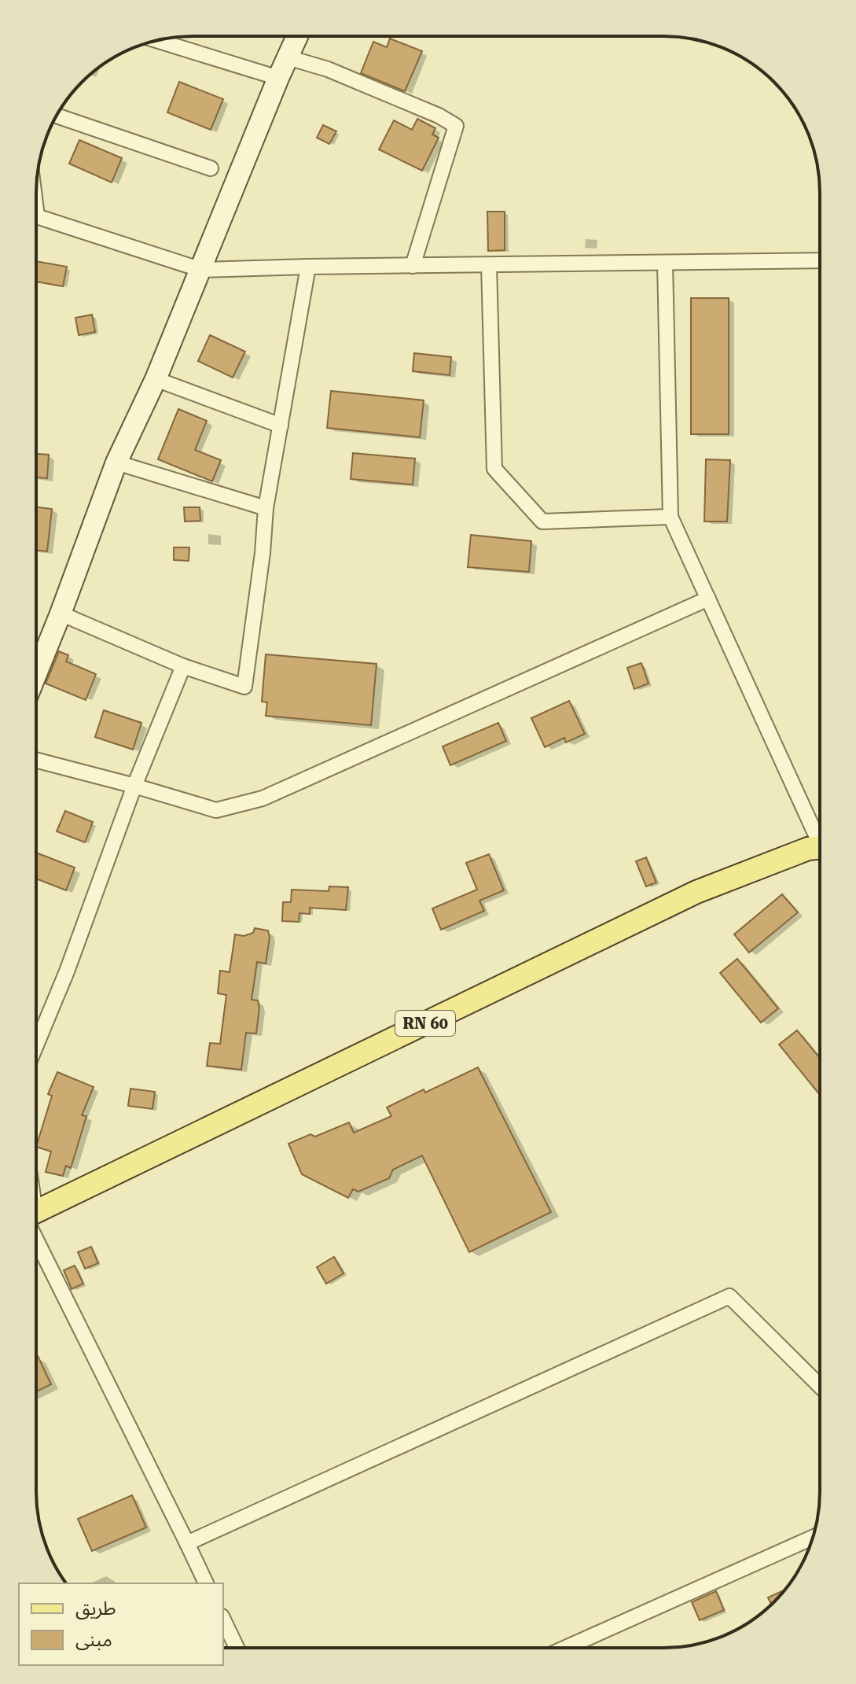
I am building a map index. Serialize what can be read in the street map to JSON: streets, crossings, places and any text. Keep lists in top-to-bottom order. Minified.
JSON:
{"streets":{"main road":["RN 60"]},"legend":["طريق","مبنى"]}
